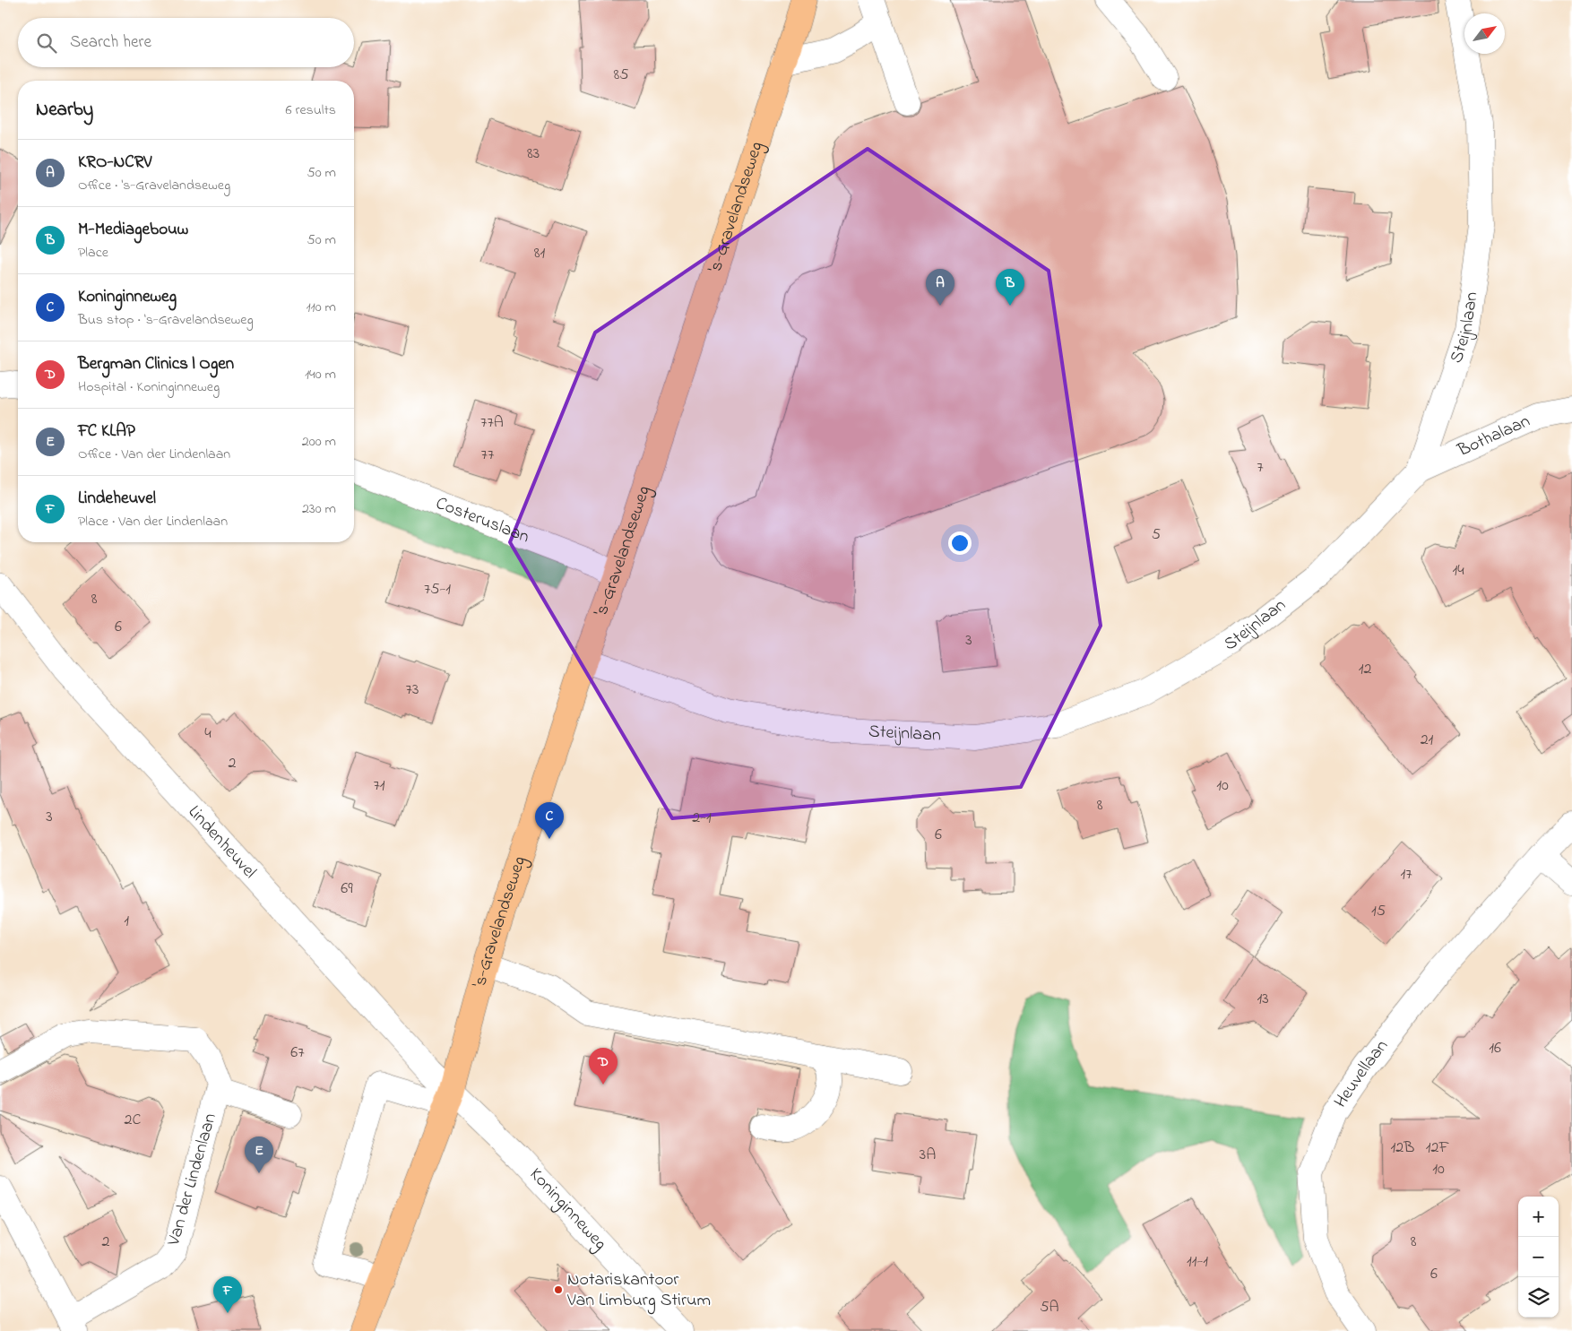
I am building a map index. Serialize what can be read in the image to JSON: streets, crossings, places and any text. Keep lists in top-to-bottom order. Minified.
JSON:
{"streets":{"main road":["'s-Gravelandseweg"],"street":["Steijnlaan","Bothalaan","Costeruslaan","Lindenheuvel","Heuvellaan","Van der Lindenlaan","Koninginneweg"]},"crossings":[["'s-Gravelandseweg","Steijnlaan"],["'s-Gravelandseweg","Costeruslaan"],["'s-Gravelandseweg","Lindenheuvel"],["'s-Gravelandseweg","Koninginneweg"],["Steijnlaan","Bothalaan"],["Lindenheuvel","Koninginneweg"]],"places":["Notariskantoor Van Limburg Stirum"],"house_numbers":["85","83","81","77A","77","7","5","14","75-1","8","6","3","12","73","4","21","2","71","10","8","3","2-1","6","17","69","15","1","13","16","67","2C","12B","12F","3A","10","2","8","11-1","6","5A"],"north":"top right","page":{"search":"Search here","heading":["Nearby","6 results"],"list":[{"mark":"A","name":"KRO-NCRV","note":"Office · 's-Gravelandseweg","value":"50 m"},{"mark":"B","name":"M-Mediagebouw","note":"Place","value":"50 m"},{"mark":"C","name":"Koninginneweg","note":"Bus stop · 's-Gravelandseweg","value":"110 m"},{"mark":"D","name":"Bergman Clinics | Ogen","note":"Hospital · Koninginneweg","value":"140 m"},{"mark":"E","name":"FC KLAP","note":"Office · Van der Lindenlaan","value":"200 m"},{"mark":"F","name":"Lindeheuvel","note":"Place · Van der Lindenlaan","value":"230 m"}],"pins":["A","B","C","D","E","F"],"map_buttons":["+","−"]}}
